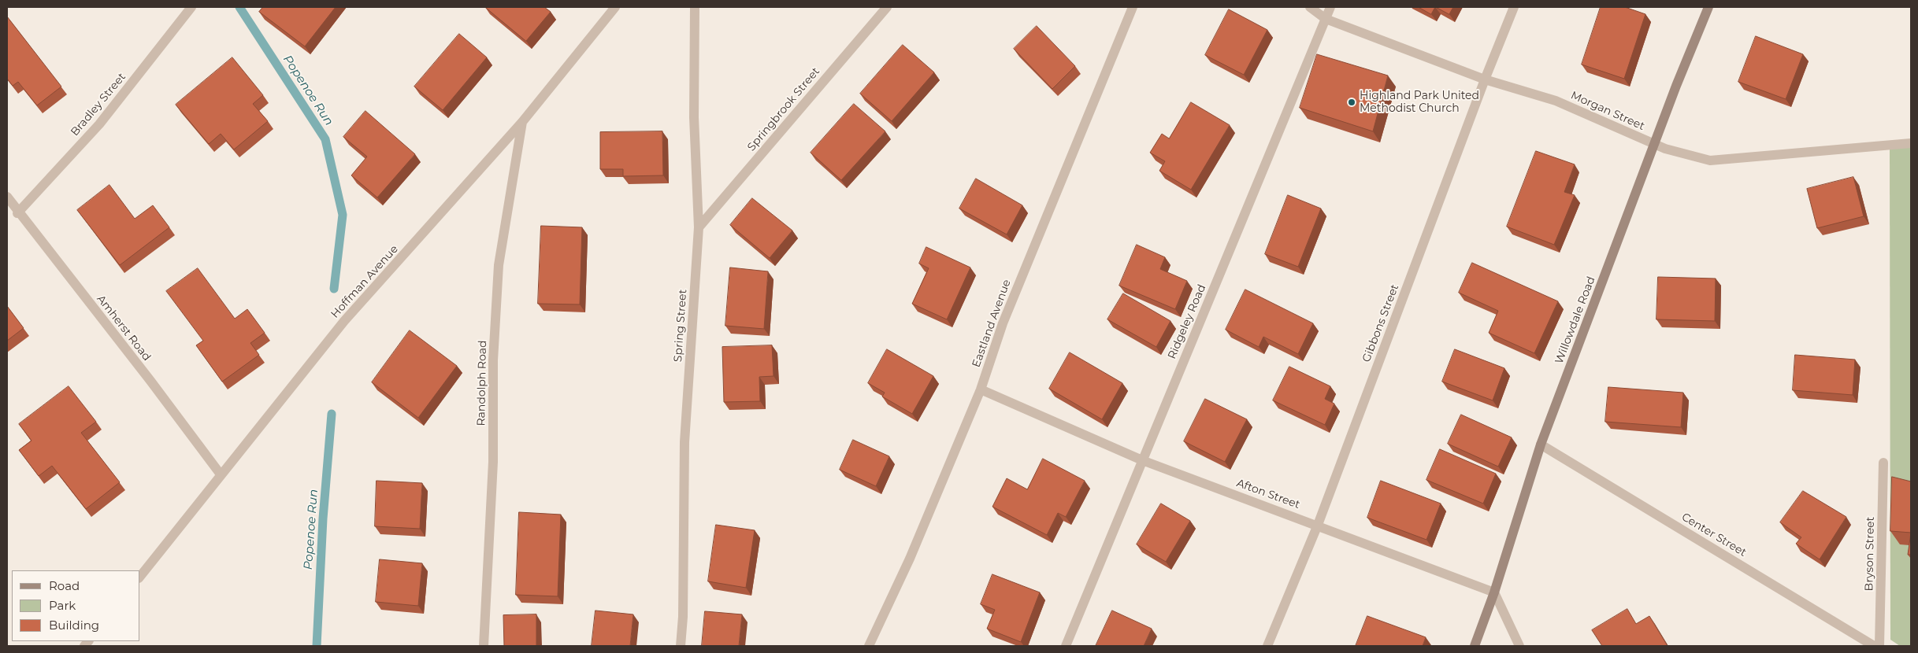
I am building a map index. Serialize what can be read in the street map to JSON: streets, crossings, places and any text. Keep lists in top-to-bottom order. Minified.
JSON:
{"streets":{"street":["Bradley Street","Springbrook Street","Morgan Street","Hoffman Avenue","Willowdale Road","Ridgeley Road","Eastland Avenue","Gibbons Street","Spring Street","Amherst Road","Randolph Road","Afton Street","Center Street","Bryson Street"]},"crossings":[["Bradley Street","Amherst Road"],["Springbrook Street","Spring Street"],["Morgan Street","Willowdale Road"],["Morgan Street","Ridgeley Road"],["Morgan Street","Gibbons Street"],["Hoffman Avenue","Amherst Road"],["Hoffman Avenue","Randolph Road"],["Willowdale Road","Afton Street"],["Willowdale Road","Center Street"],["Ridgeley Road","Afton Street"],["Eastland Avenue","Afton Street"],["Gibbons Street","Afton Street"]],"water":["Popenoe Run"],"places":["Highland Park United Methodist Church"],"legend":["Road","Park","Building"]}
